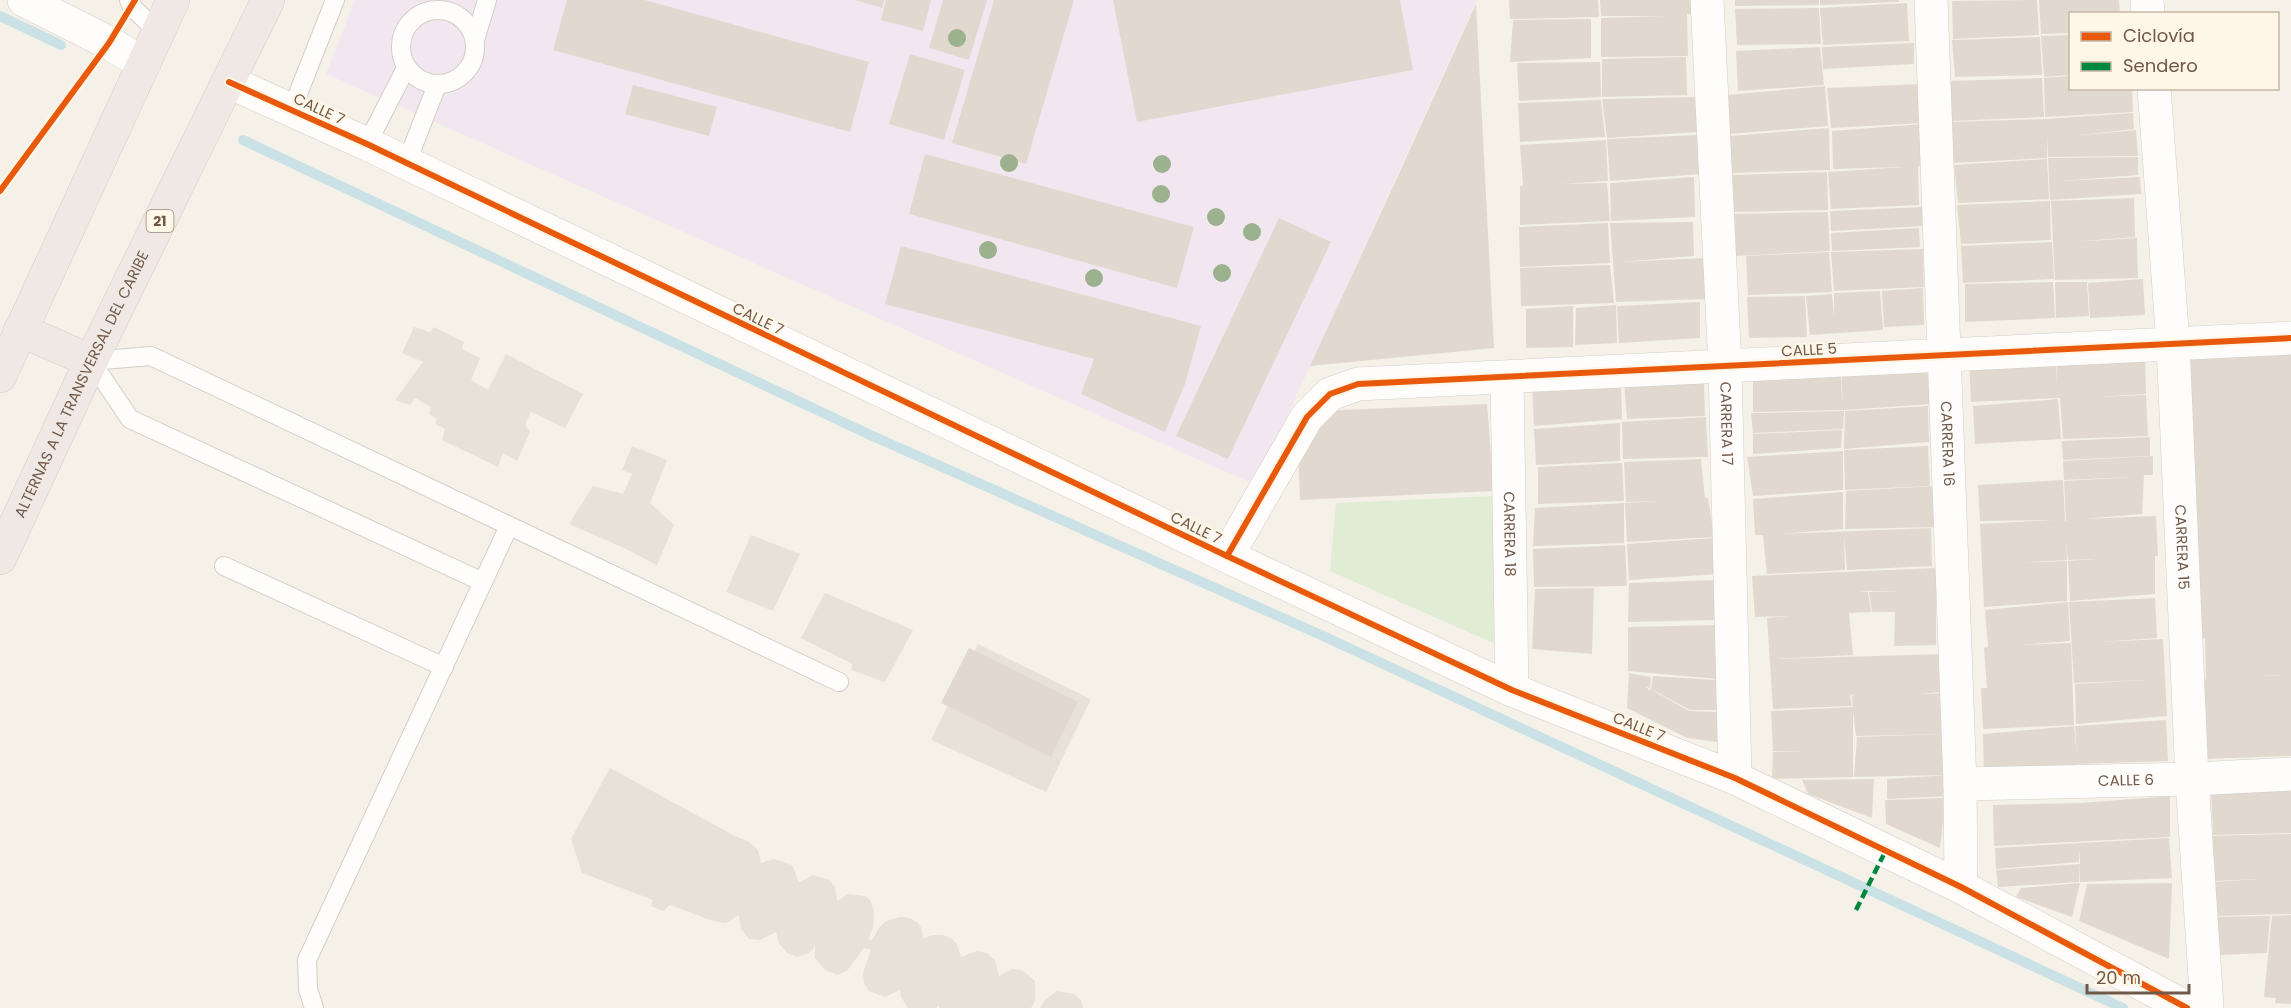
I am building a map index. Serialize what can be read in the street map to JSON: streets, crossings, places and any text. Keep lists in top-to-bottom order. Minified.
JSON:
{"streets":{"highway":["21","ALTERNAS A LA TRANSVERSAL DEL CARIBE"],"street":["CALLE 7","CALLE 5","CARRERA 17","CARRERA 16","CARRERA 18","CARRERA 15","CALLE 6"]},"crossings":[["CALLE 7","21"],["CALLE 7","CALLE 5"],["CALLE 7","ALTERNAS A LA TRANSVERSAL DEL CARIBE"],["CALLE 7","CARRERA 17"],["CALLE 7","CARRERA 16"],["CALLE 7","CARRERA 18"],["21","ALTERNAS A LA TRANSVERSAL DEL CARIBE"],["CALLE 5","CARRERA 17"],["CALLE 5","CARRERA 16"],["CALLE 5","CARRERA 18"],["CALLE 5","CARRERA 15"],["CARRERA 16","CALLE 6"],["CARRERA 15","CALLE 6"]],"legend":["Ciclovía","Sendero"],"scale_bar":"20 m"}
